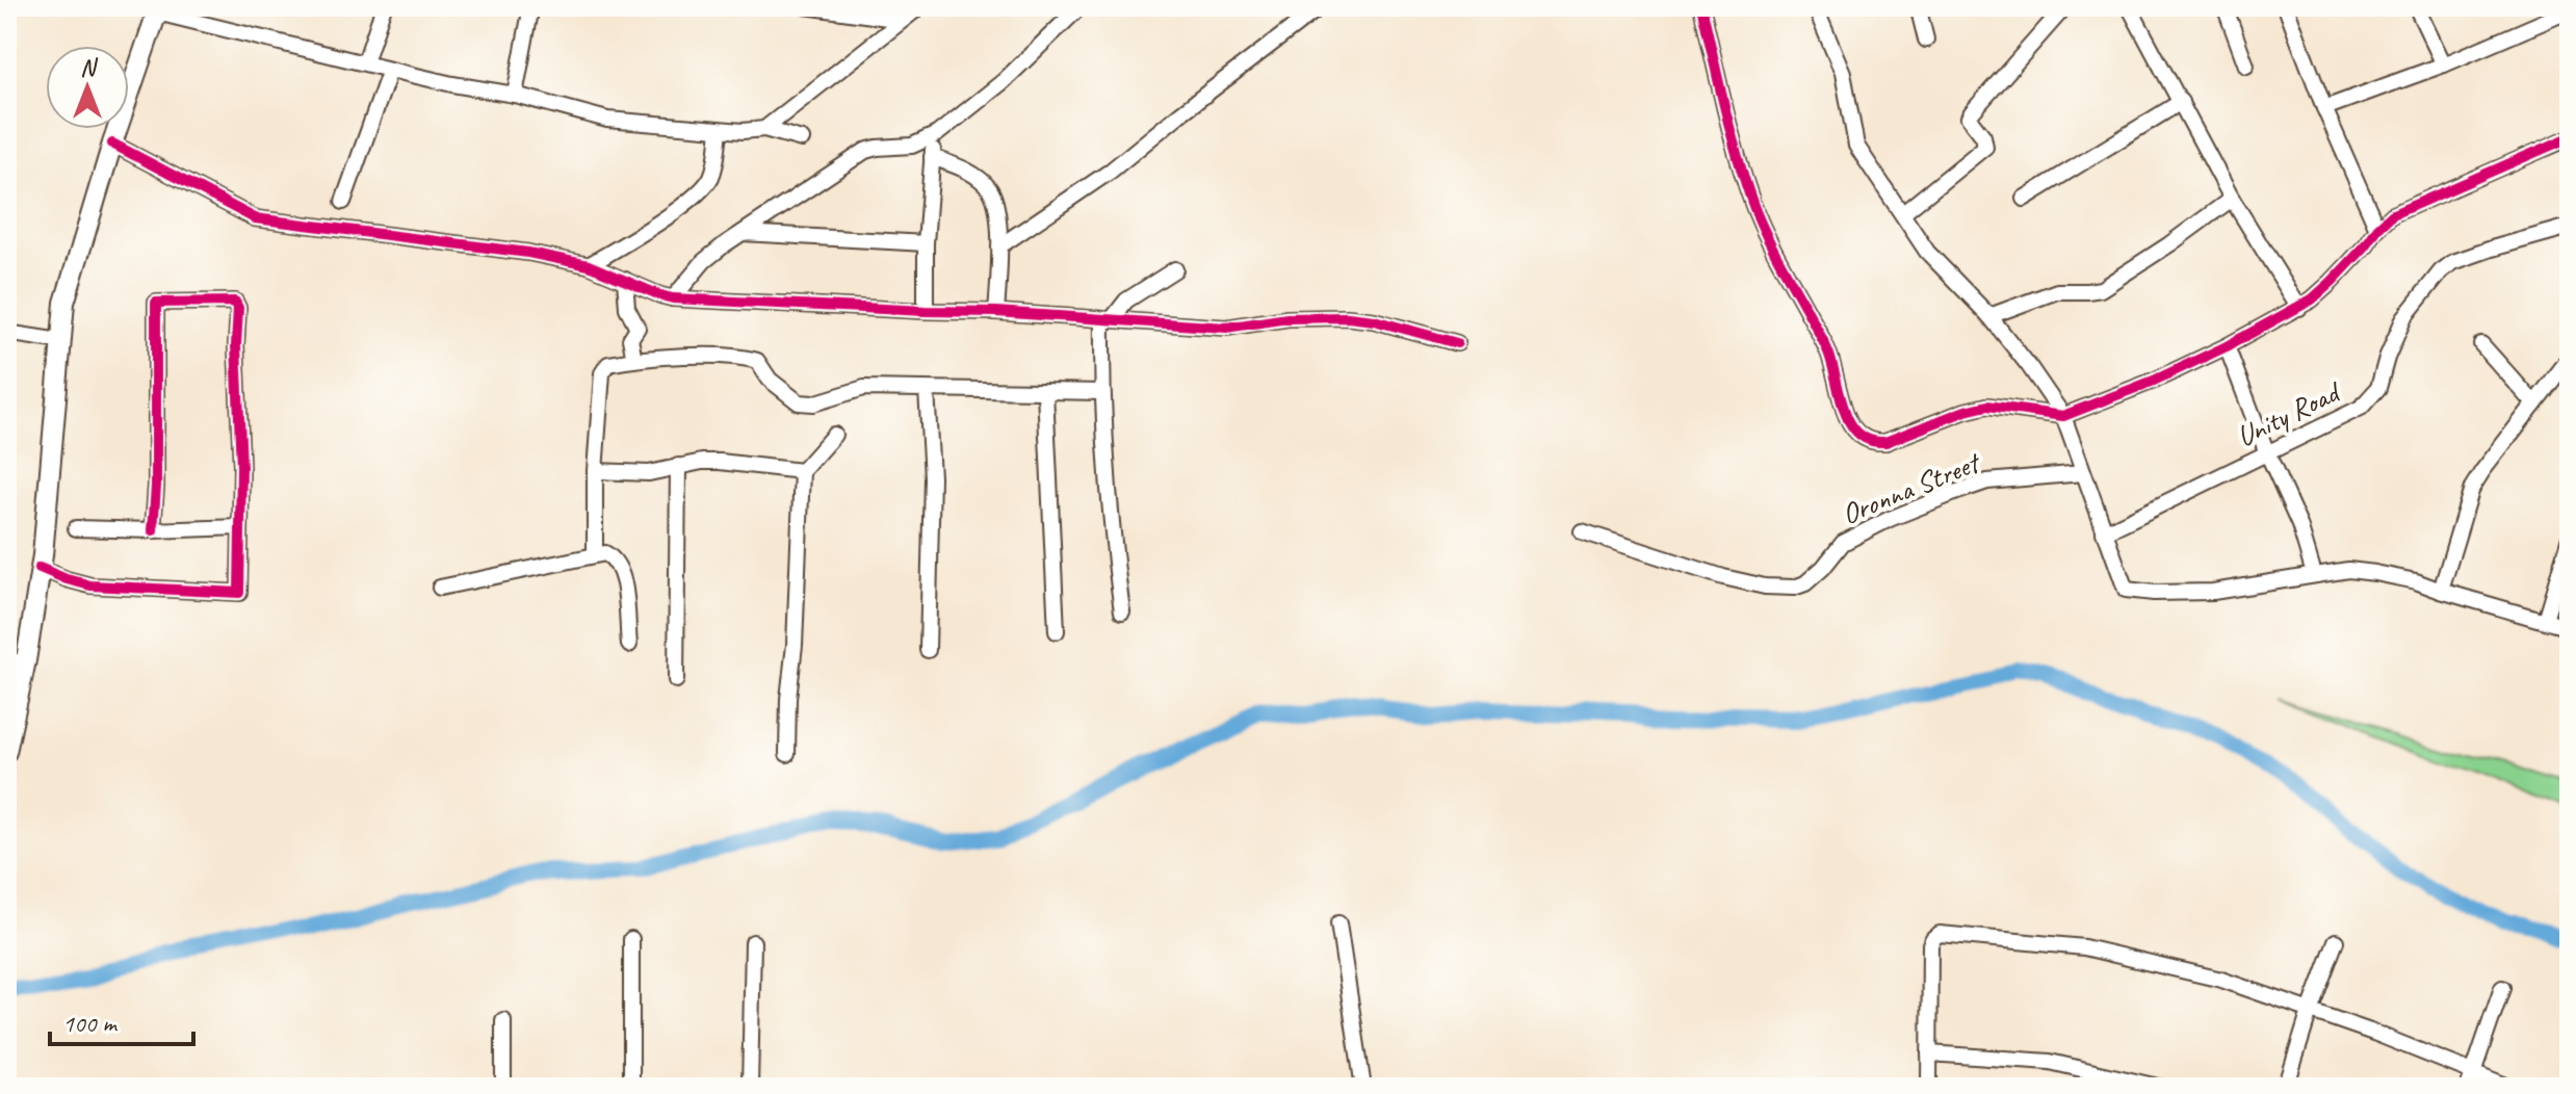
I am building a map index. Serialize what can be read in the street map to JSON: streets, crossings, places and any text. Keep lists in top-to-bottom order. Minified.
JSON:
{"streets":{"street":["Unity Road","Oronna Street"]},"scale_bar":"100 m","north":"top"}
